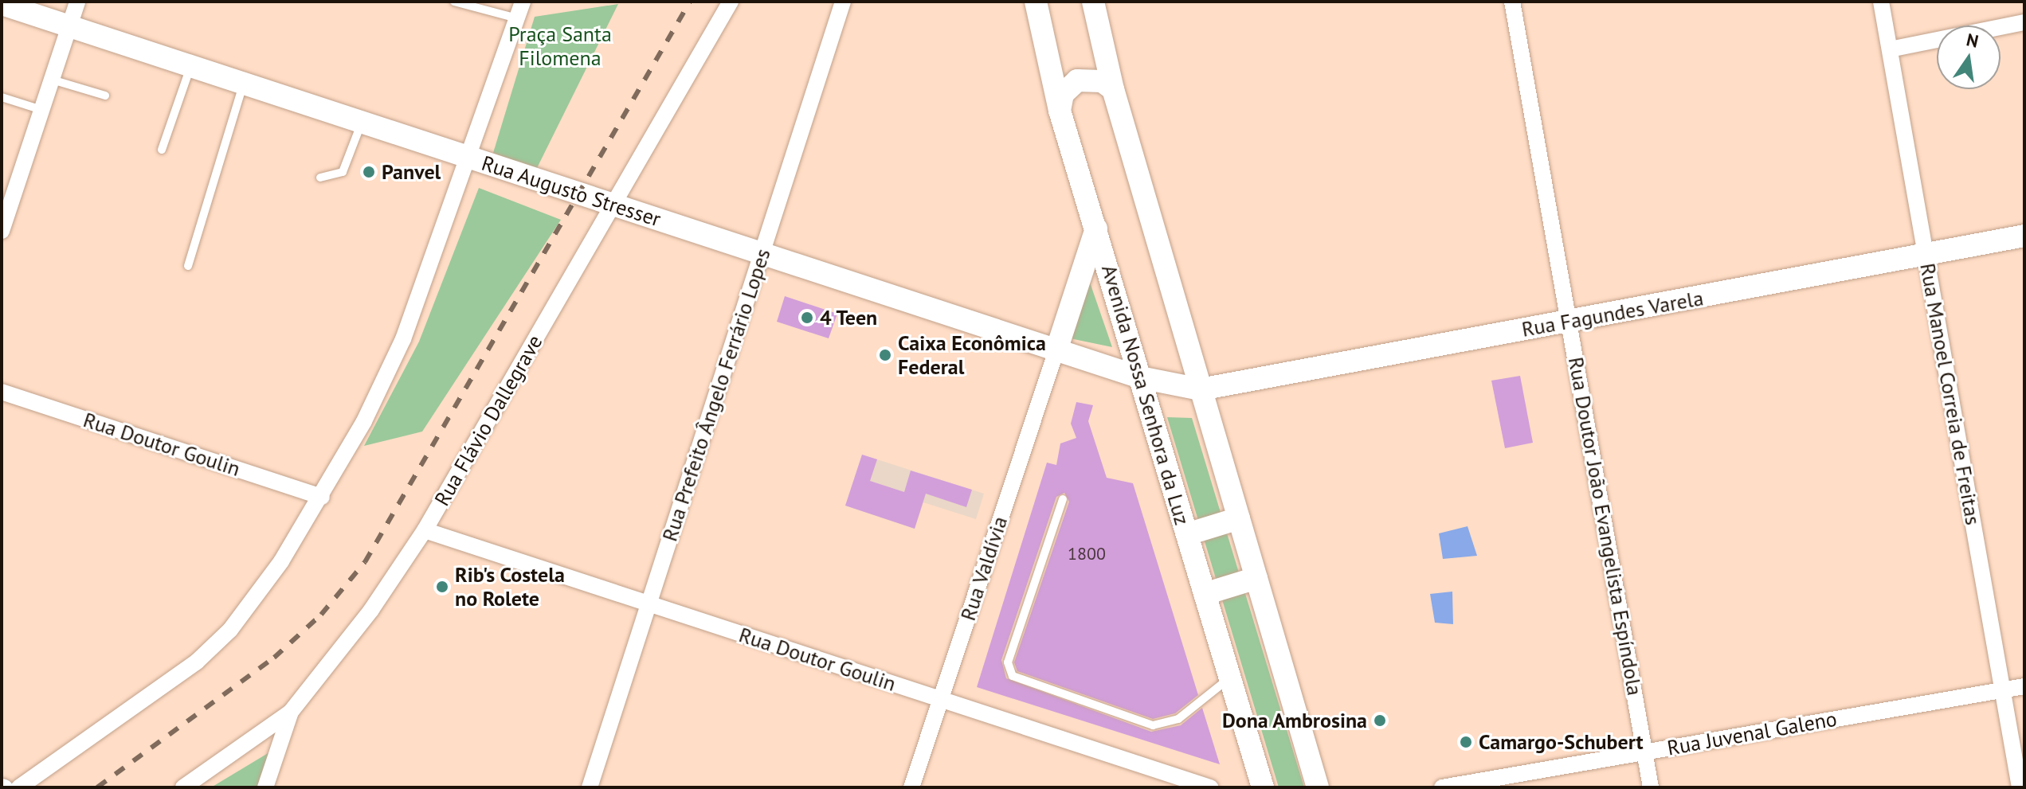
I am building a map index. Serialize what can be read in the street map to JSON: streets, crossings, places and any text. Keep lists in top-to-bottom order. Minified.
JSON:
{"streets":{"main road":["Rua Augusto Stresser","Rua Fagundes Varela","Avenida Nossa Senhora da Luz"],"street":["Rua Manoel Correia de Freitas","Rua Prefeito Ângelo Ferrário Lopes","Rua Flávio Dallegrave","Rua Doutor Goulin","Rua Doutor João Evangelista Espíndola","Rua Valdívia","Rua Juvenal Galeno"]},"crossings":[["Rua Augusto Stresser","Rua Fagundes Varela"],["Rua Augusto Stresser","Rua Prefeito Ângelo Ferrário Lopes"],["Rua Augusto Stresser","Avenida Nossa Senhora da Luz"],["Rua Augusto Stresser","Rua Flávio Dallegrave"],["Rua Augusto Stresser","Rua Valdívia"],["Rua Fagundes Varela","Rua Manoel Correia de Freitas"],["Rua Fagundes Varela","Rua Doutor João Evangelista Espíndola"],["Rua Manoel Correia de Freitas","Rua Juvenal Galeno"],["Rua Prefeito Ângelo Ferrário Lopes","Rua Doutor Goulin"],["Rua Flávio Dallegrave","Rua Doutor Goulin"],["Rua Doutor Goulin","Rua Valdívia"],["Rua Doutor João Evangelista Espíndola","Rua Juvenal Galeno"]],"parks":["Praça Santa Filomena"],"places":["Panvel","4 Teen","Caixa Econômica Federal","Rib's Costela no Rolete","Dona Ambrosina","Camargo-Schubert"],"house_numbers":["1800"],"north":"top"}
